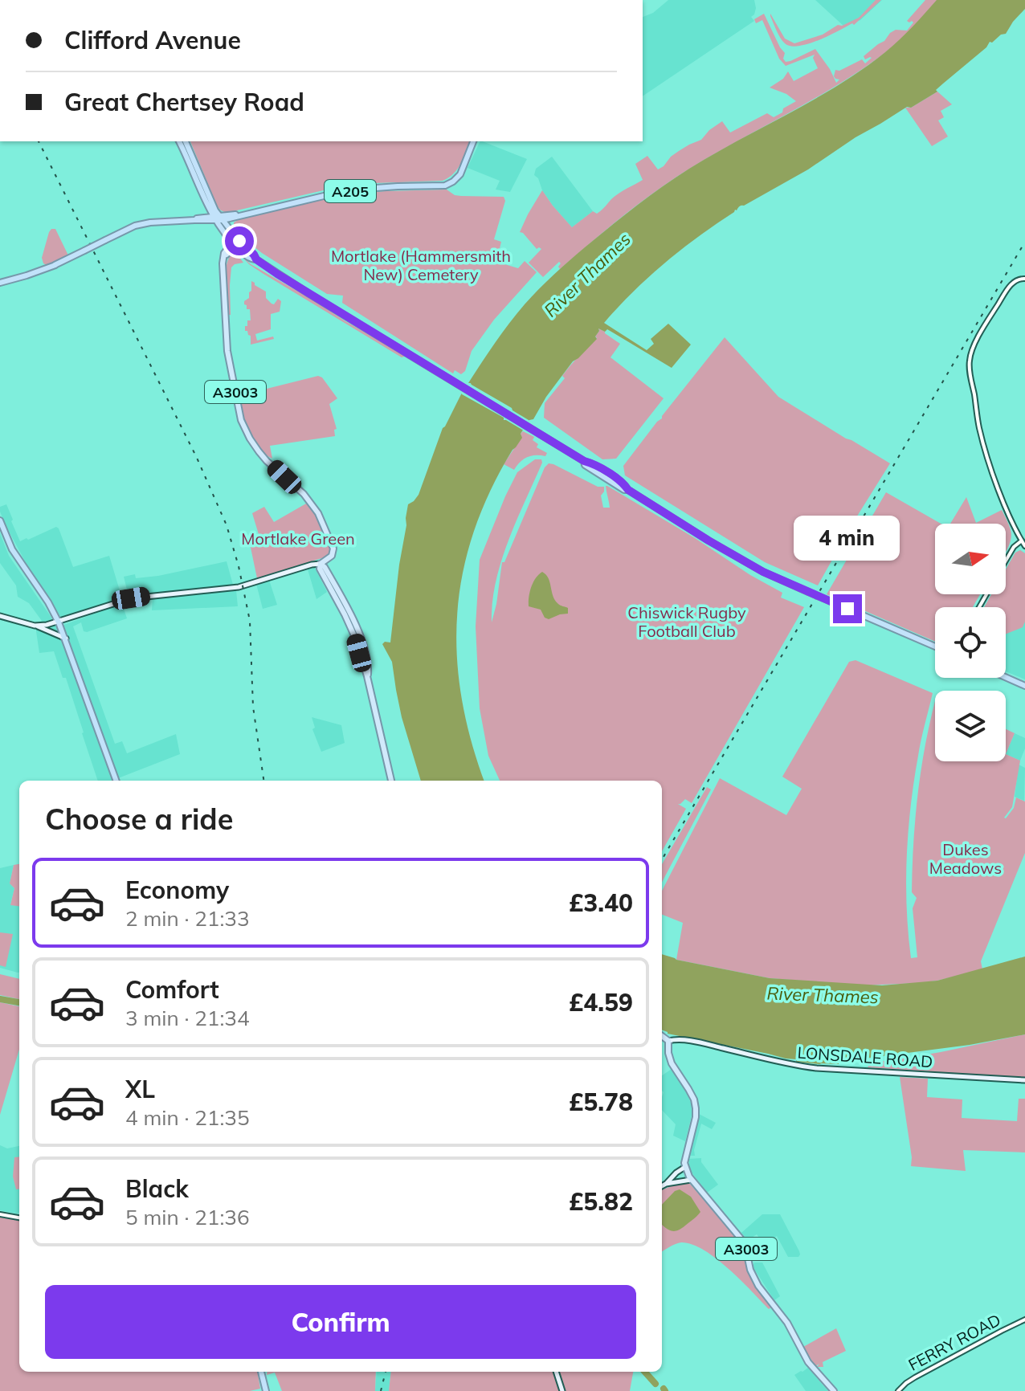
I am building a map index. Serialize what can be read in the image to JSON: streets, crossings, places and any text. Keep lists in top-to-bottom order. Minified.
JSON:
{"streets":{"highway":["A205"],"main road":["A3003","LONSDALE ROAD"],"street":["FERRY ROAD"]},"water":["River Thames"],"parks":["Mortlake (Hammersmith New) Cemetery","Mortlake Green","Chiswick Rugby Football Club","Dukes Meadows"],"north":"right","page":{"banner":["Clifford Avenue","Great Chertsey Road"],"bubble":"4 min","heading":"Choose a ride","list":[{"name":"Economy","note":"2 min · 21:33","value":"£3.40"},{"name":"Comfort","note":"3 min · 21:34","value":"£4.59"},{"name":"XL","note":"4 min · 21:35","value":"£5.78"},{"name":"Black","note":"5 min · 21:36","value":"£5.82"}],"buttons":"Confirm"}}
